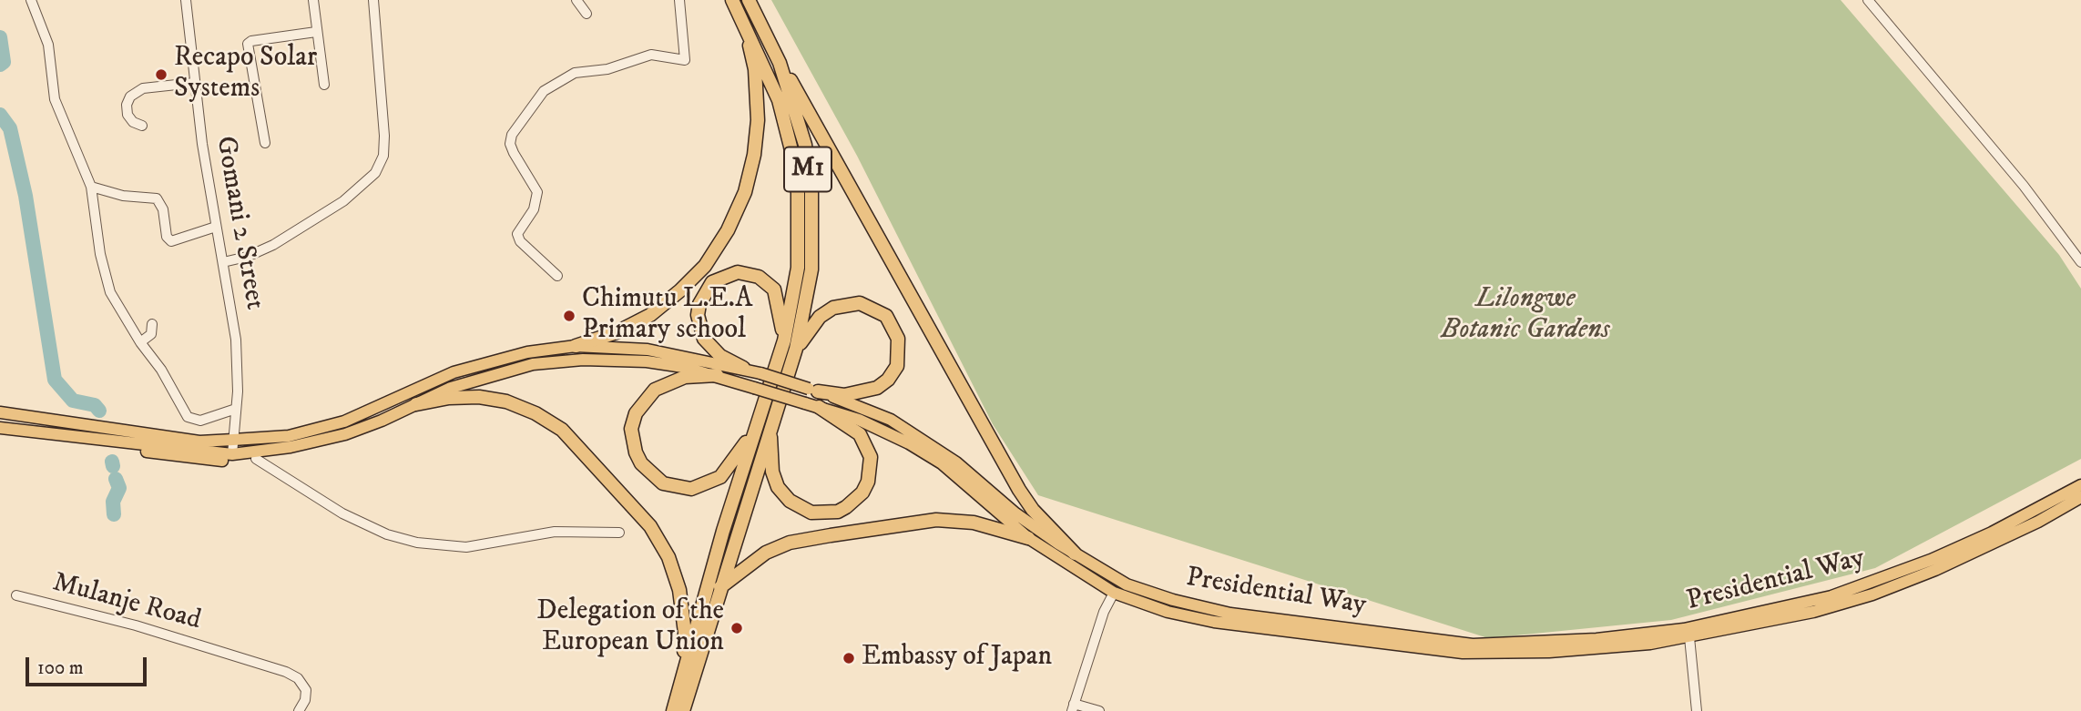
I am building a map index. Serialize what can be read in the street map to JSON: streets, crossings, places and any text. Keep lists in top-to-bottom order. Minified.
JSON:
{"streets":{"highway":["M1"],"main road":["Presidential Way"],"street":["Gomani 2 Street","Mulanje Road"]},"crossings":[["Gomani 2 Street","Presidential Way"]],"parks":["Lilongwe Botanic Gardens"],"places":["Recapo Solar Systems","Chimutu L.E.A Primary school","Delegation of the European Union","Embassy of Japan"],"scale_bar":"100 m"}
